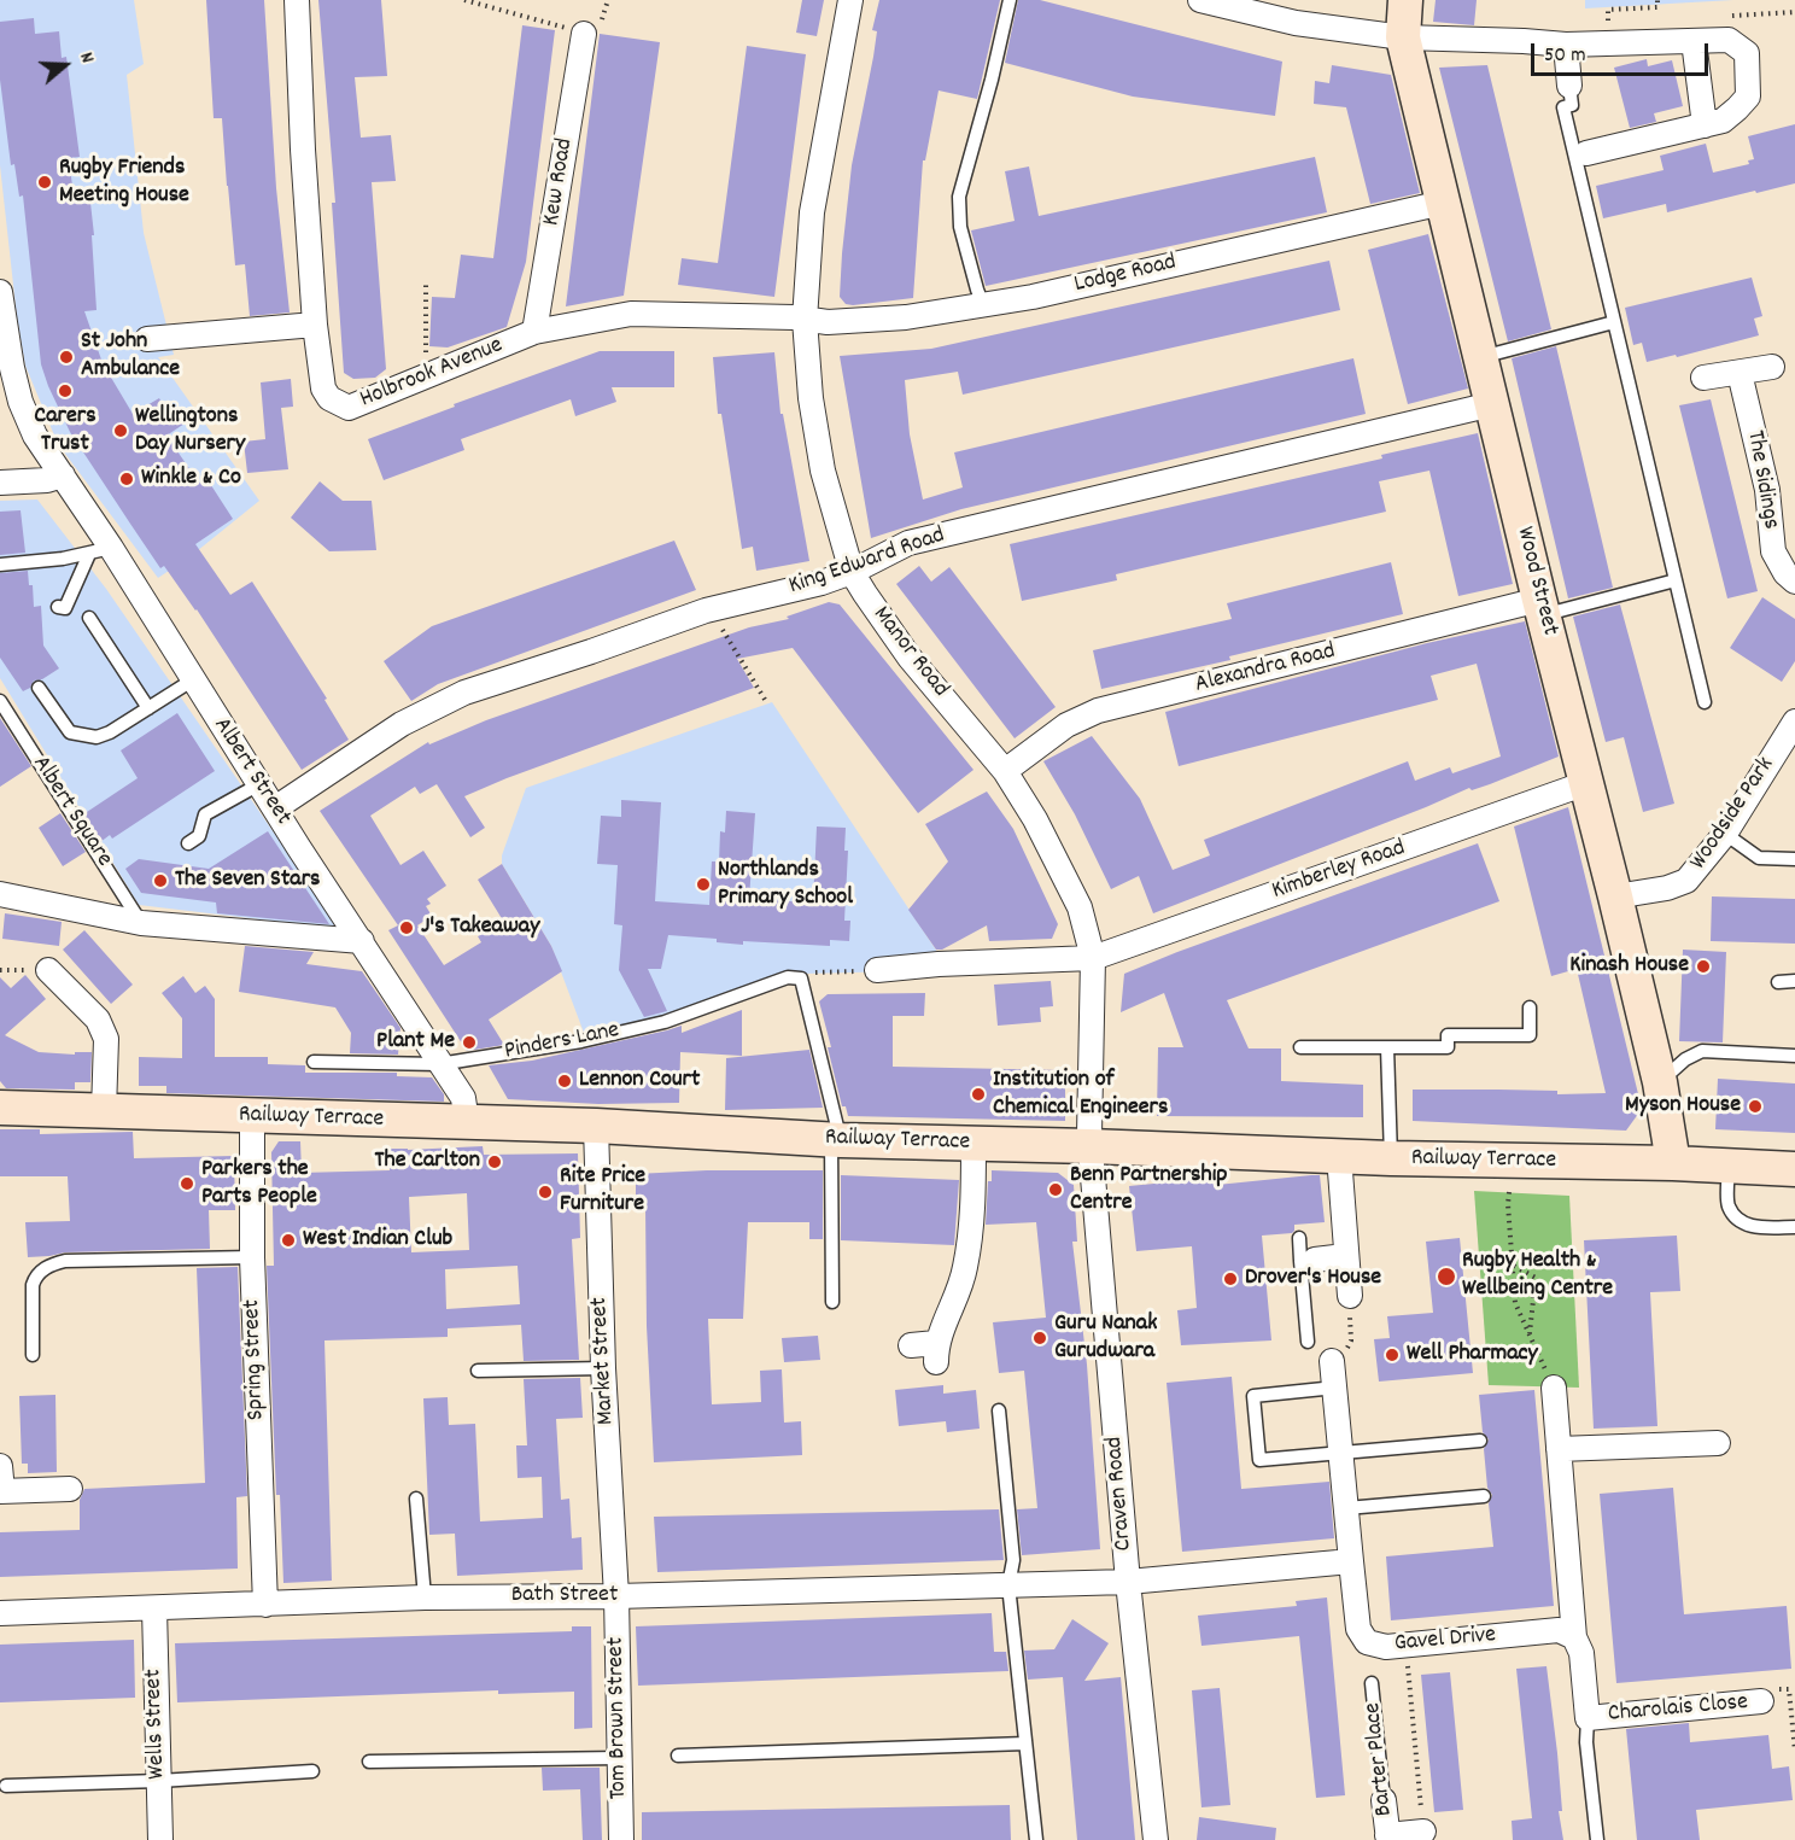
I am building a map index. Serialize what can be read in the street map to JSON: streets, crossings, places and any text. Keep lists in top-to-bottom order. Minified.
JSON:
{"streets":{"street":["Kew Road","Lodge Road","Holbrook Avenue","The Sidings","King Edward Road","Wood Street","Manor Road","Alexandra Road","Albert Street","Woodside Park","Kimberley Road","Railway Terrace","Spring Street","Market Street","Craven Road","Bath Street","Gavel Drive","Charolais Close","Tom Brown Street","Wells Street","Barter Place"],"lane":["Albert Square","Pinders Lane"]},"crossings":[["Kew Road","Holbrook Avenue"],["Lodge Road","Holbrook Avenue"],["Lodge Road","Wood Street"],["Lodge Road","Manor Road"],["Holbrook Avenue","Manor Road"],["King Edward Road","Wood Street"],["King Edward Road","Manor Road"],["King Edward Road","Albert Street"],["Wood Street","Alexandra Road"],["Wood Street","Woodside Park"],["Wood Street","Kimberley Road"],["Wood Street","Railway Terrace"],["Manor Road","Alexandra Road"],["Manor Road","Kimberley Road"],["Manor Road","Railway Terrace"],["Manor Road","Craven Road"],["Albert Street","Pinders Lane"],["Albert Street","Railway Terrace"],["Railway Terrace","Spring Street"],["Railway Terrace","Market Street"],["Railway Terrace","Craven Road"],["Spring Street","Bath Street"],["Market Street","Bath Street"],["Market Street","Tom Brown Street"],["Craven Road","Bath Street"],["Bath Street","Tom Brown Street"],["Bath Street","Wells Street"]],"places":["Rugby Friends Meeting House","St John Ambulance","Carers Trust","Wellingtons Day Nursery","Winkle & Co","The Seven Stars","Northlands Primary School","J's Takeaway","Kinash House","Plant Me","Lennon Court","Institution of Chemical Engineers","Myson House","The Carlton","Parkers the Parts People","Benn Partnership Centre","Rite Price Furniture","West Indian Club","Rugby Health & Wellbeing Centre","Drover's House","Guru Nanak Gurudwara","Well Pharmacy"],"scale_bar":"50 m","north":"right"}
